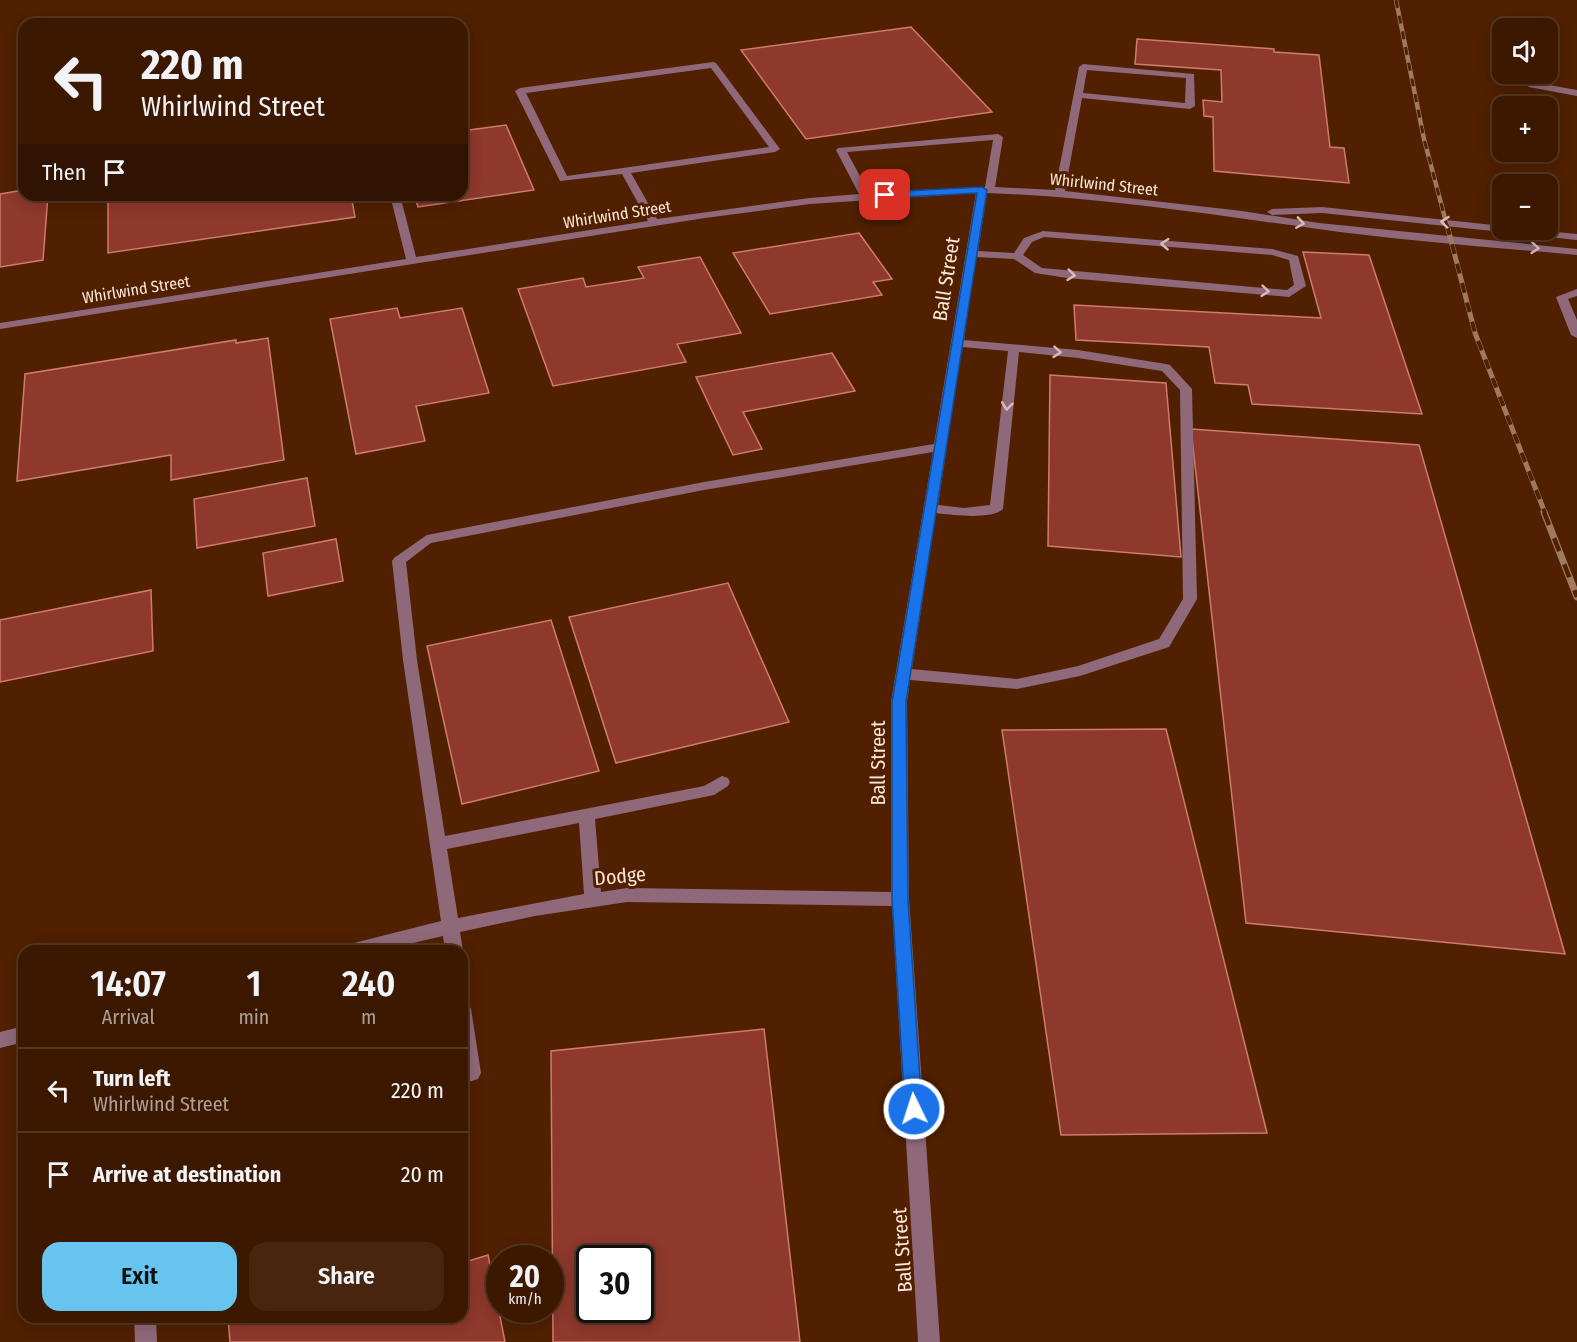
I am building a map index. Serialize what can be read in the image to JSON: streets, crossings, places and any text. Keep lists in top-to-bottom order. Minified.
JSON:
{"streets":{"street":["Whirlwind Street","Ball Street","Dodge"]},"crossings":[["Whirlwind Street","Ball Street"],["Ball Street","Dodge"]],"page":{"map_buttons":["+","−"],"turn":["220 m","Whirlwind Street"],"then":"Then","eta":["14:07","Arrival","1","min","240","m"],"list":[{"name":"Turn left","note":"Whirlwind Street","value":"220 m"},{"name":"Arrive at destination","value":"20 m"}],"buttons":["Exit","Share"],"speed":"20 km/h","limit":"30"}}
